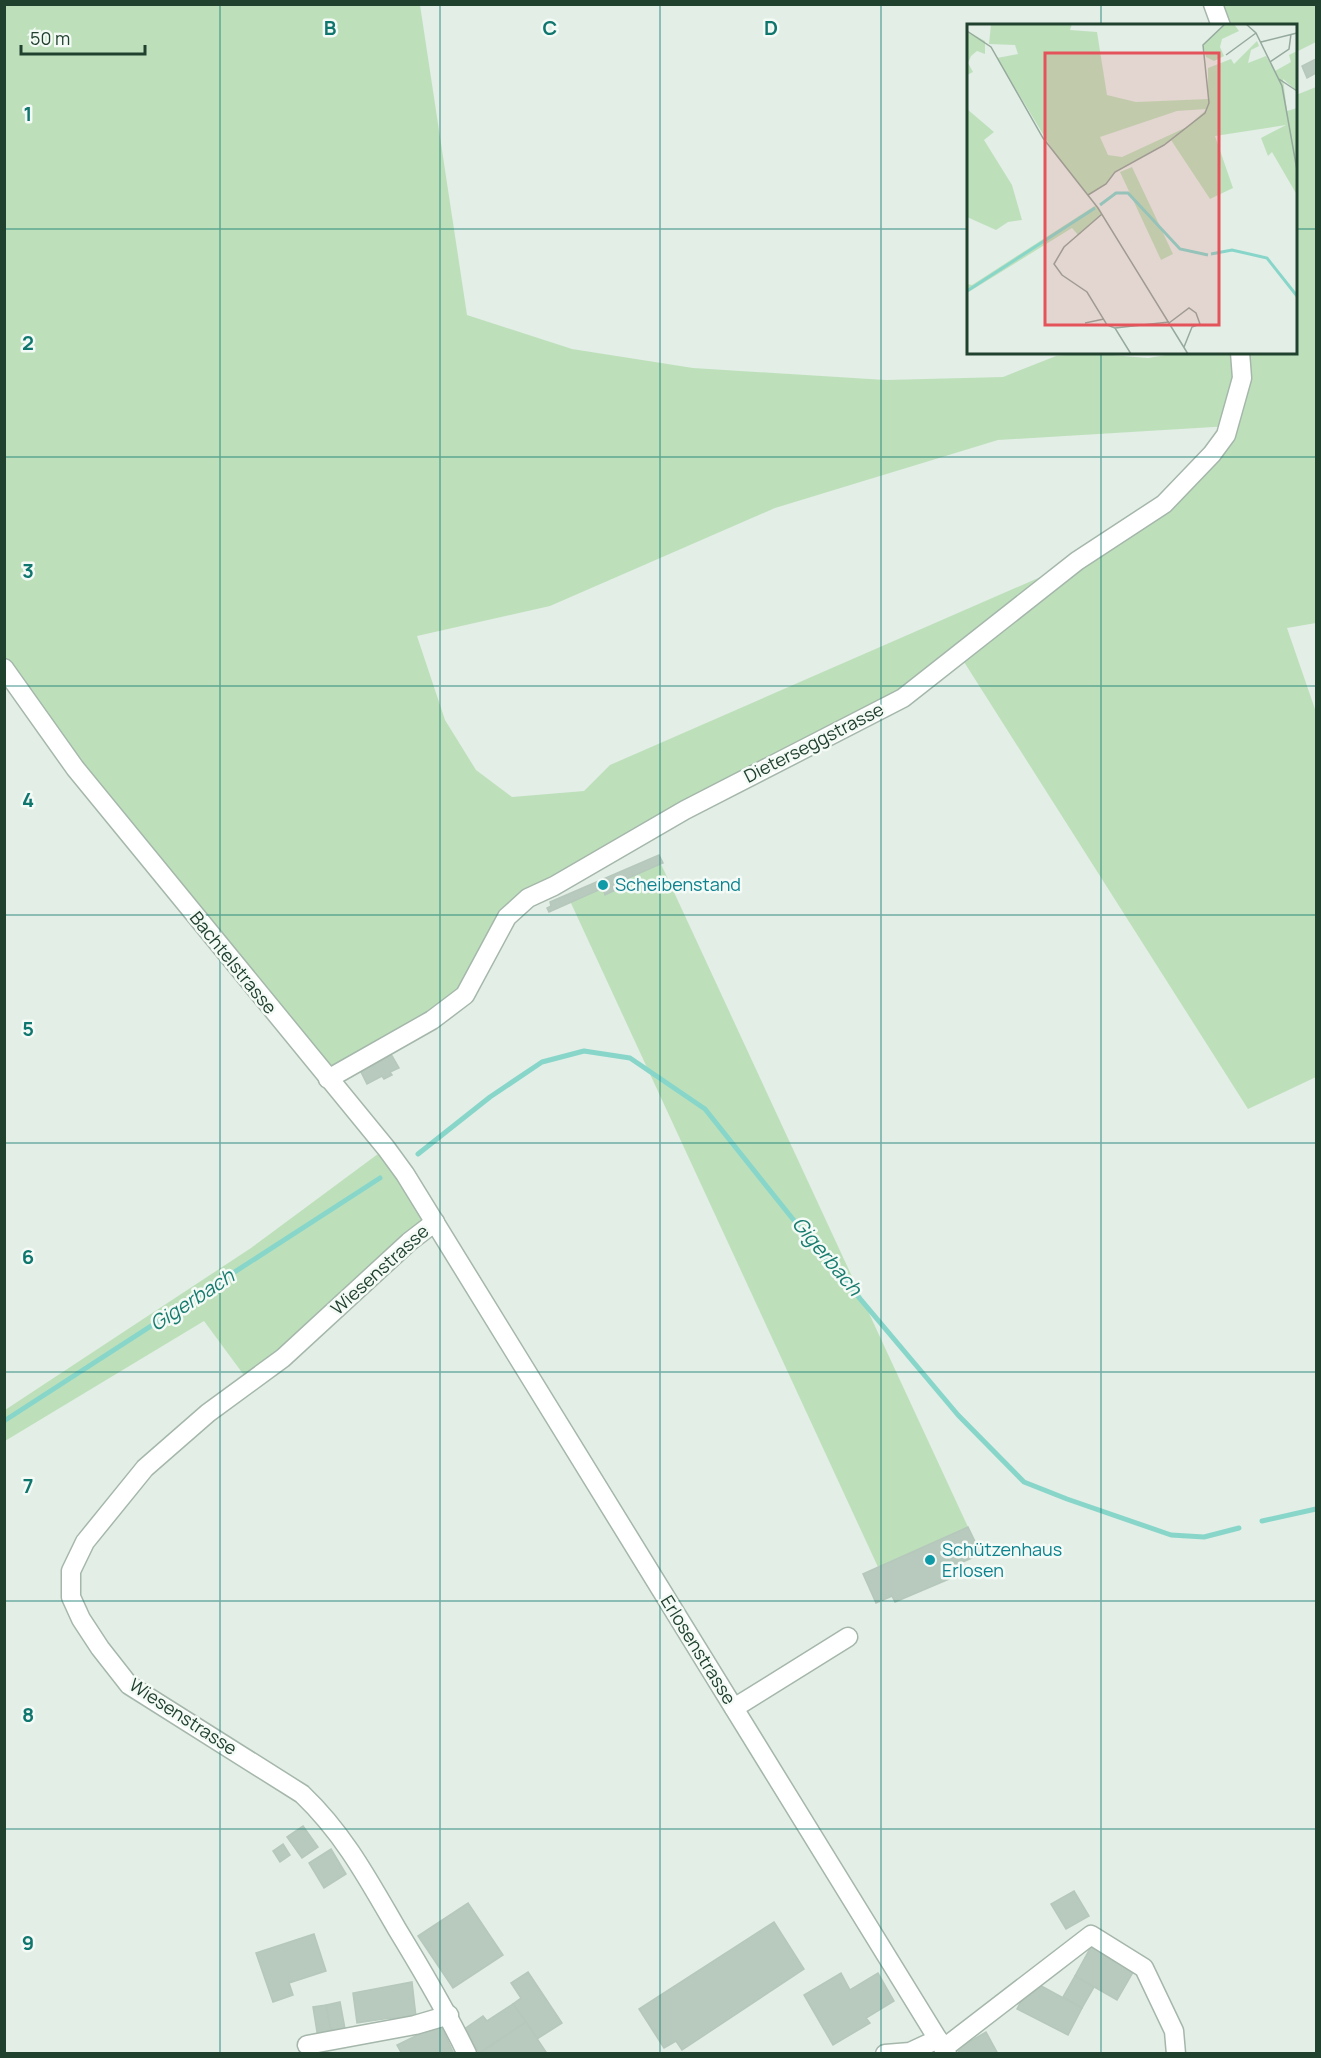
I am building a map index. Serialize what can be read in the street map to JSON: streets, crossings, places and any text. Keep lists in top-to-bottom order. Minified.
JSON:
{"streets":{"street":["Dieterseggstrasse","Bachtelstrasse","Wiesenstrasse","Erlosenstrasse"]},"crossings":[["Dieterseggstrasse","Bachtelstrasse"],["Bachtelstrasse","Wiesenstrasse"],["Bachtelstrasse","Erlosenstrasse"]],"water":["Gigerbach"],"places":["Scheibenstand","Schützenhaus Erlosen"],"scale_bar":"50 m","grid":{"columns":["B","C","D"],"rows":["1","2","3","4","5","6","7","8","9"]}}
